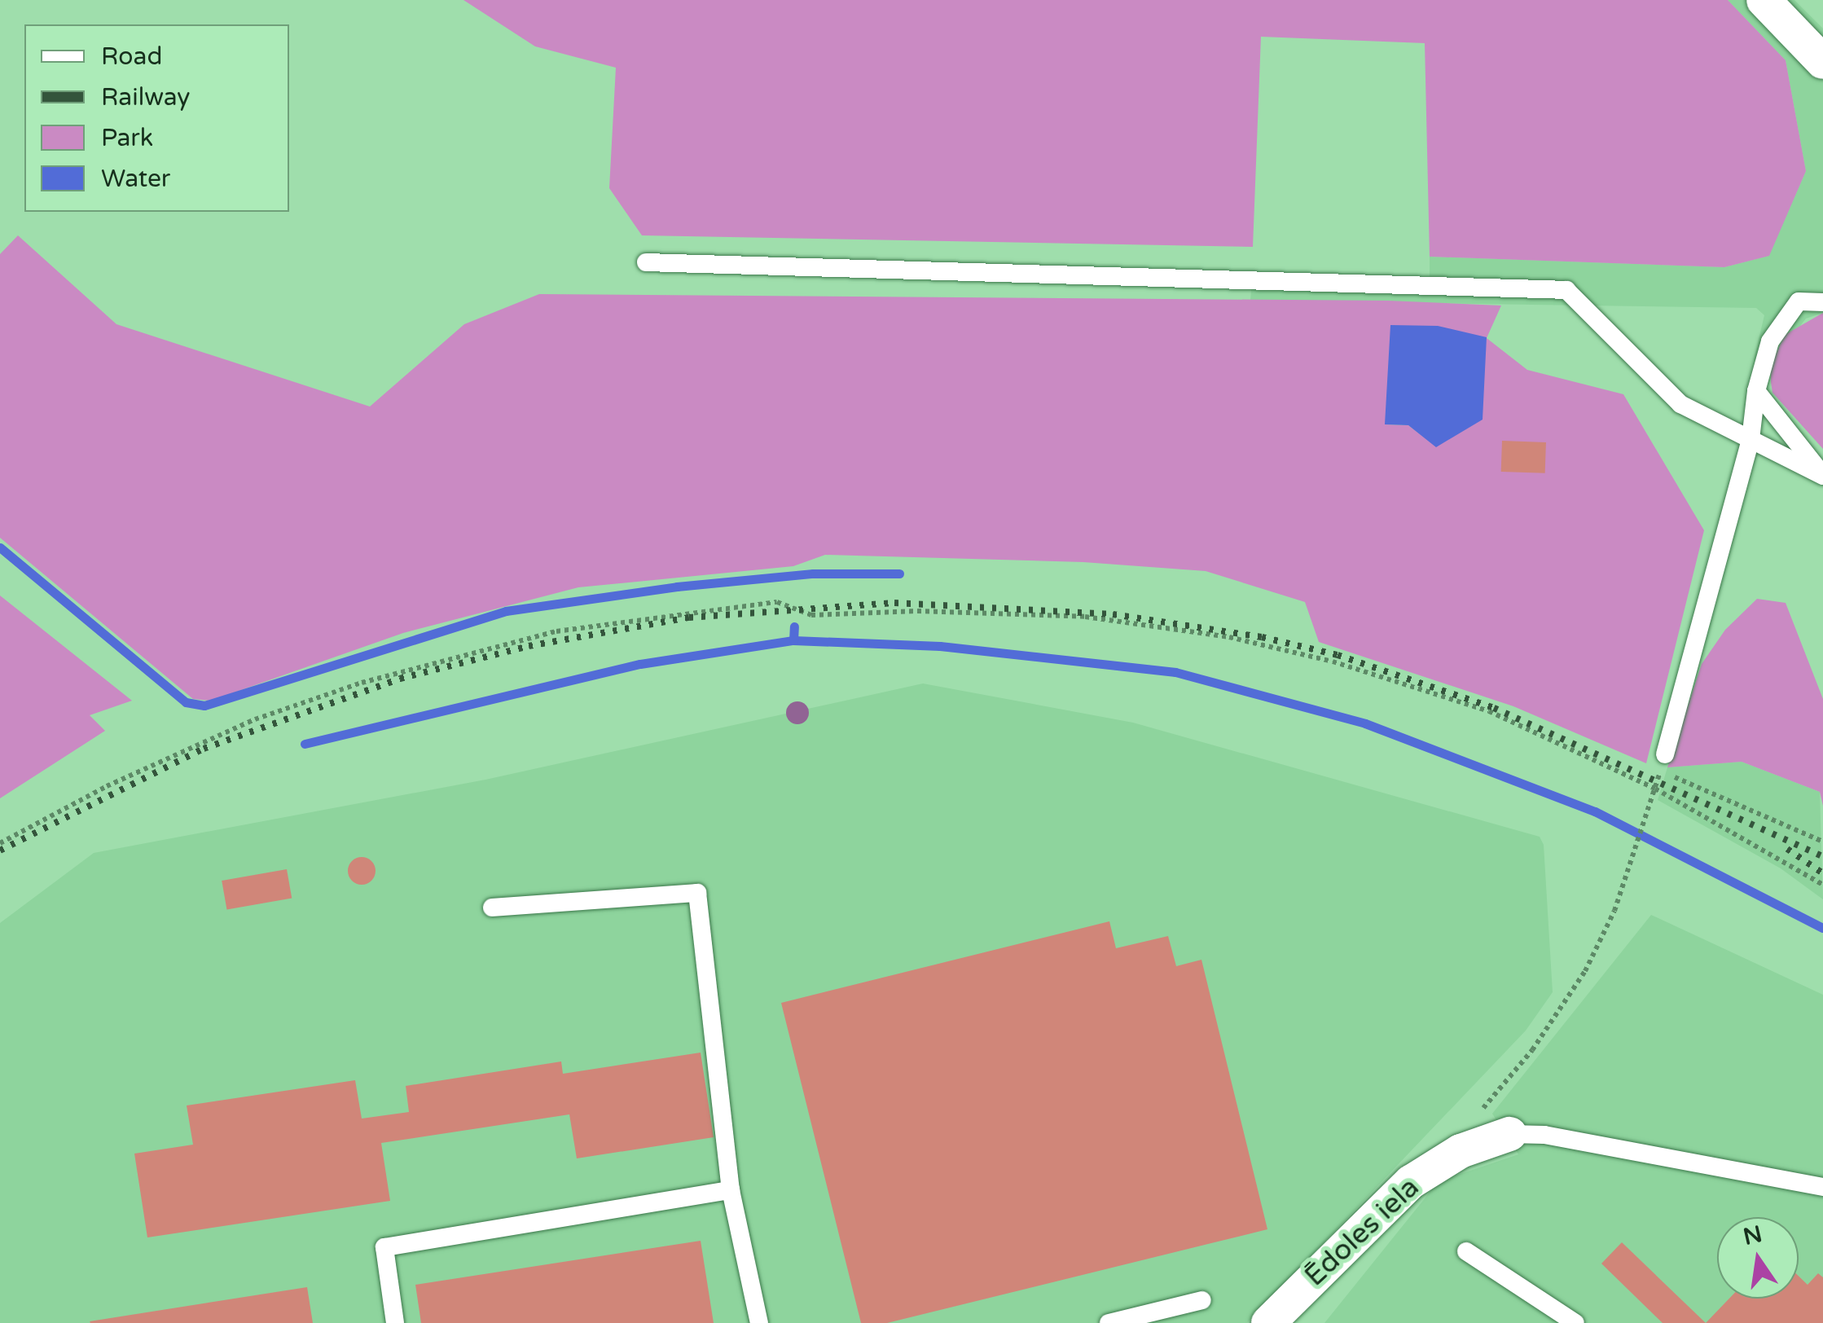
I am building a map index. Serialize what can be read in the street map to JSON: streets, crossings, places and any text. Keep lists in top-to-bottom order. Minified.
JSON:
{"streets":{"street":["Ēdoles iela"]},"legend":["Road","Railway","Park","Water"],"north":"top"}
